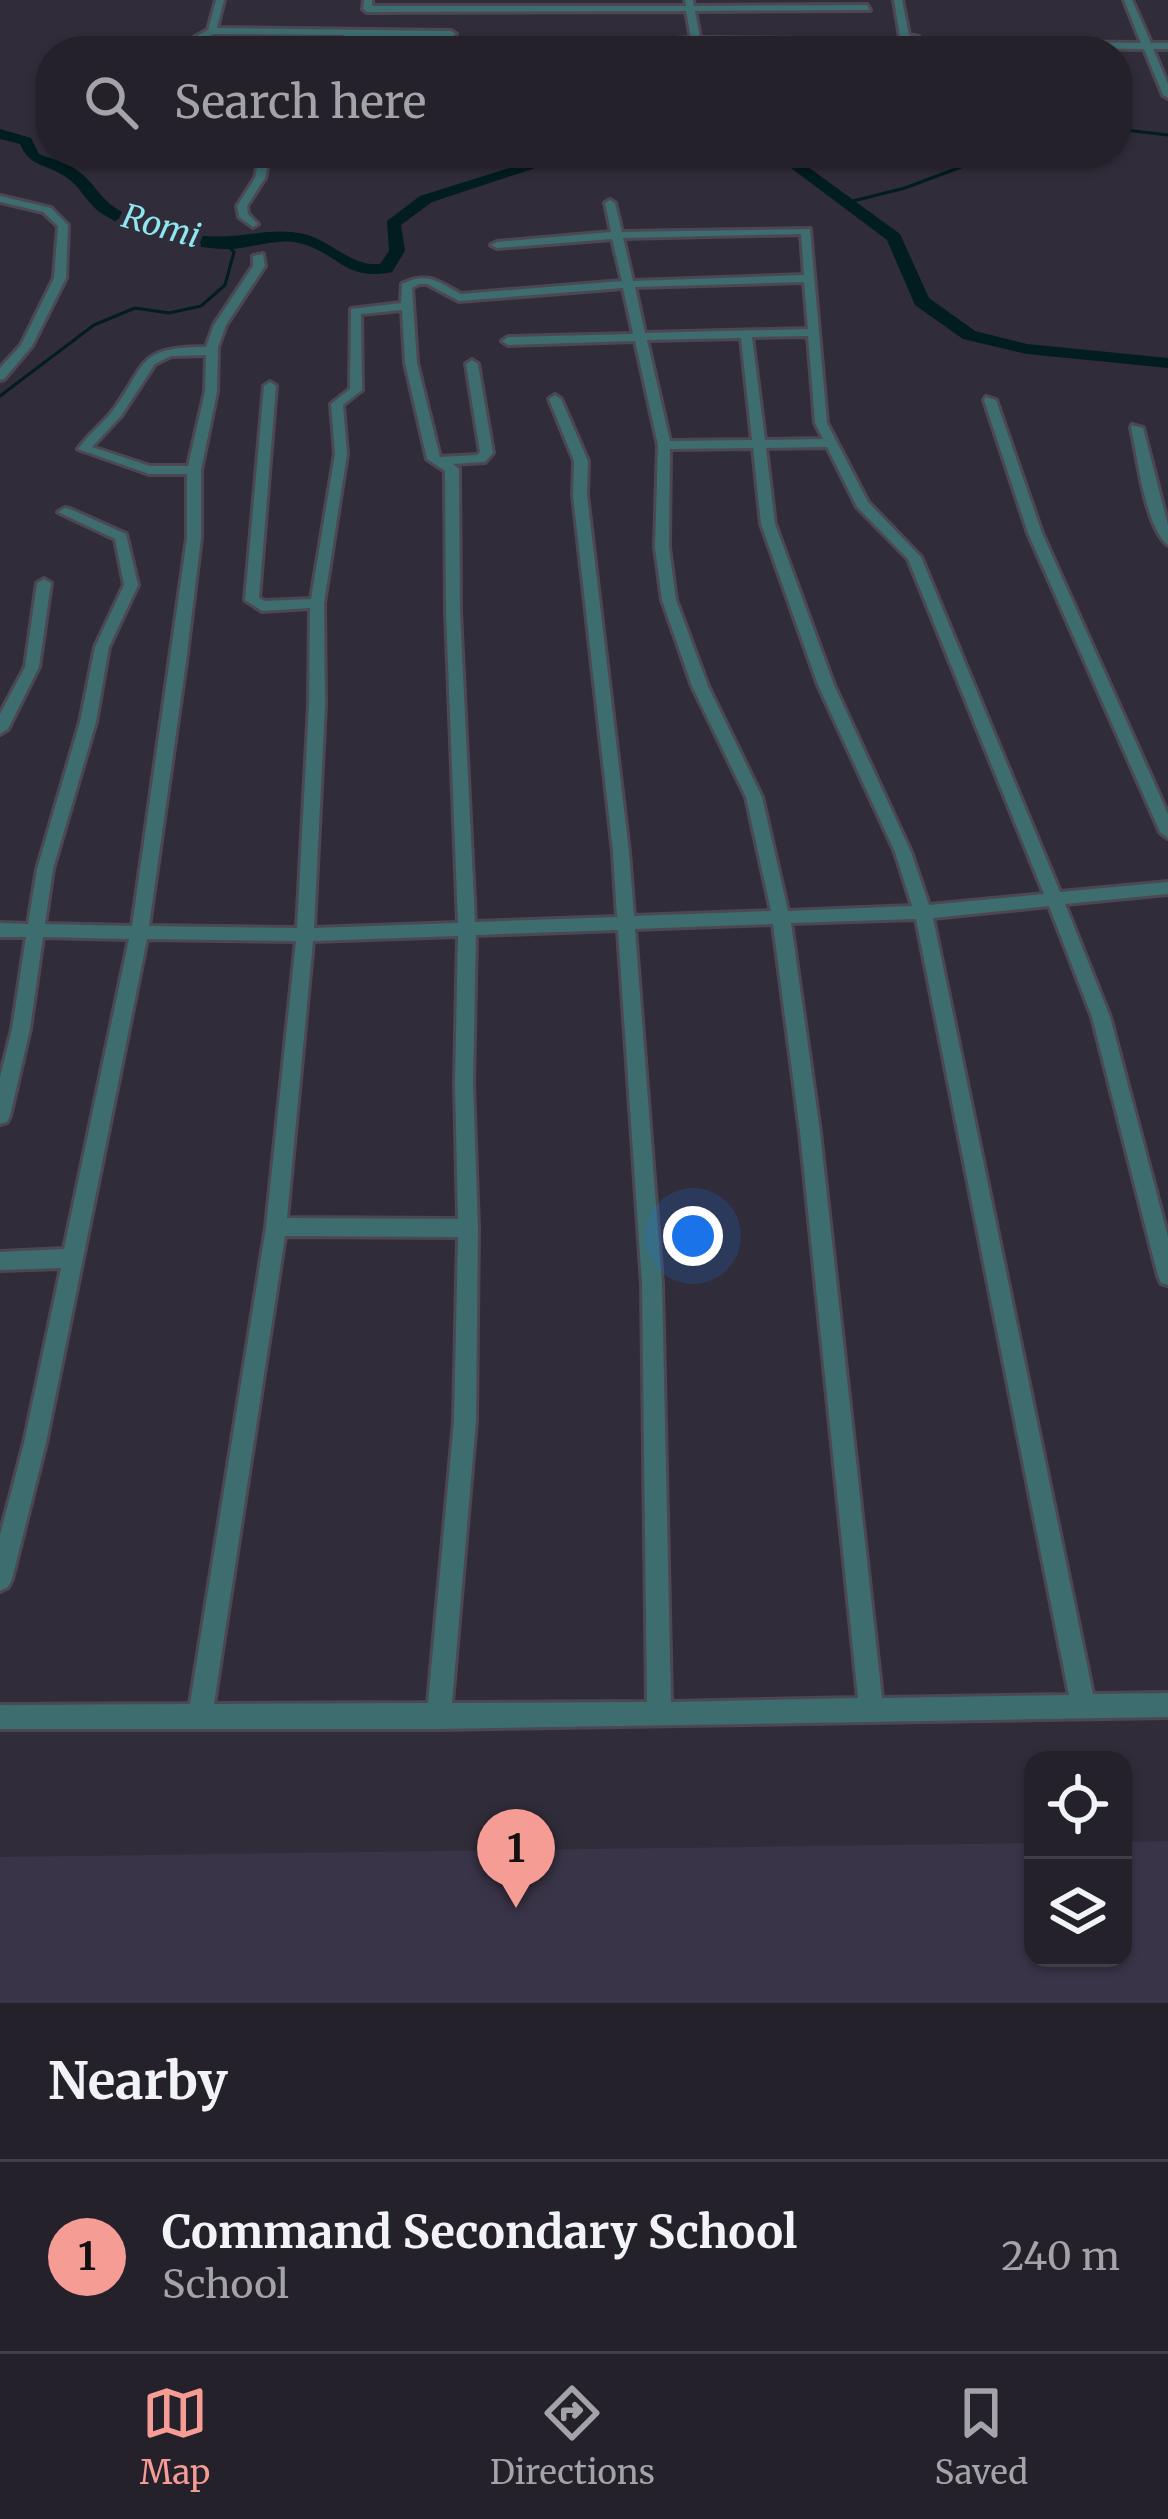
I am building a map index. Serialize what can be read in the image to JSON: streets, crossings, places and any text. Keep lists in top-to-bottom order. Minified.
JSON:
{"water":["Romi"],"page":{"search":"Search here","pins":"1","heading":"Nearby","list":[{"mark":"1","name":"Command Secondary School","note":"School","value":"240 m"}],"nav":["Map","Directions","Saved"]}}
